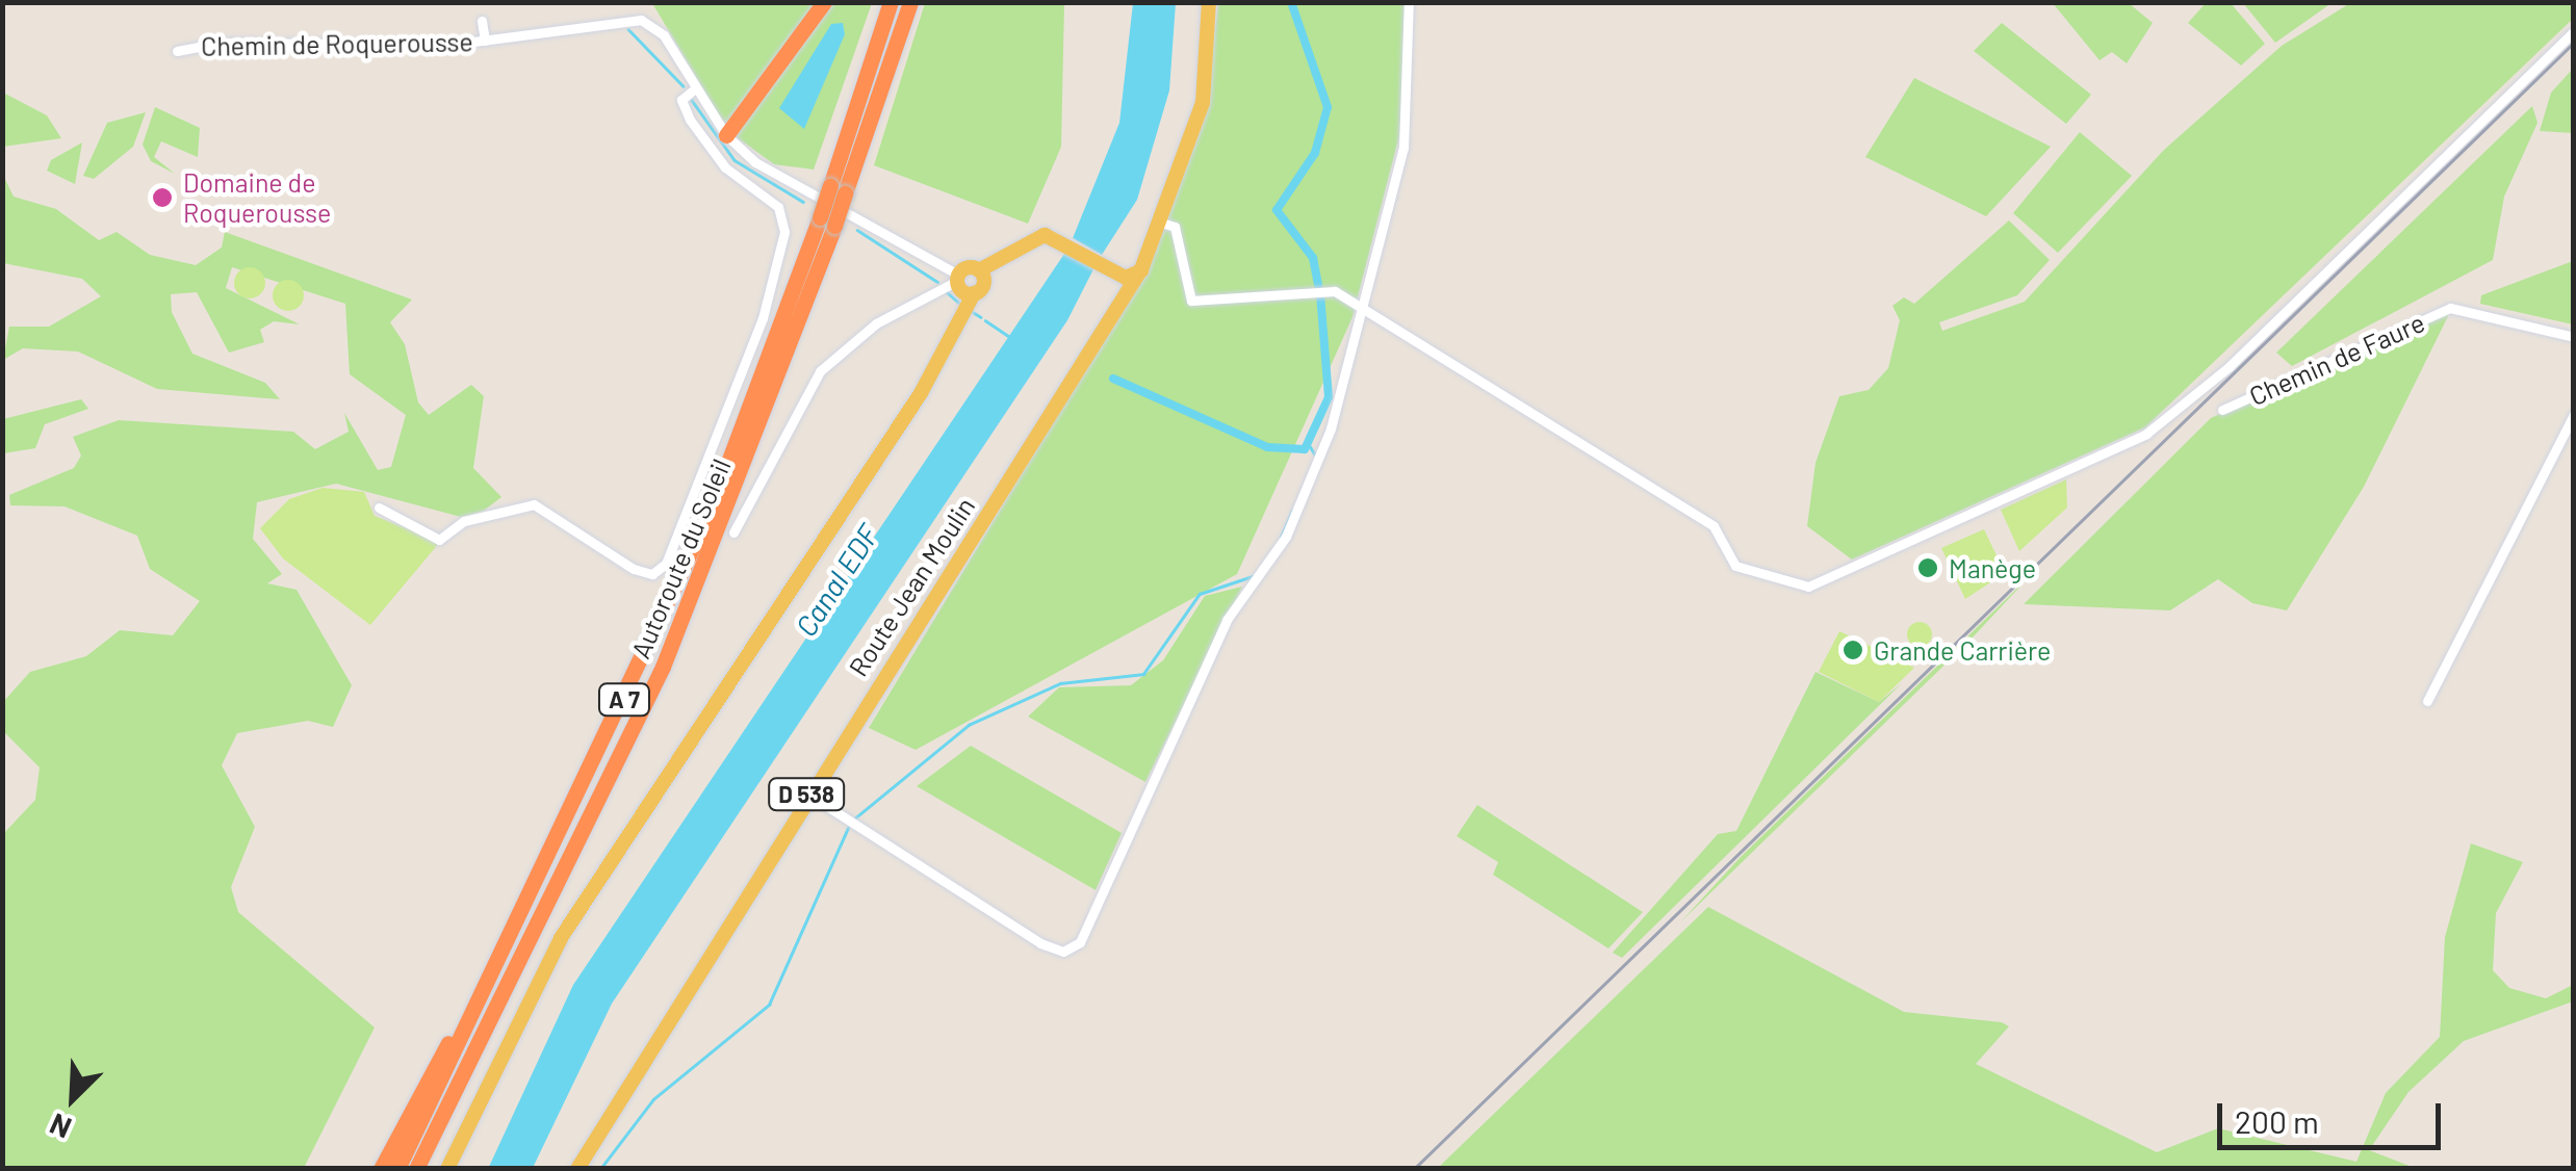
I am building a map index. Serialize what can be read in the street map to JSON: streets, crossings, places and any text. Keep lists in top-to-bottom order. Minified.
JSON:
{"streets":{"highway":["Autoroute du Soleil","A 7"],"main road":["Route Jean Moulin","D 538"],"street":["Chemin de Roquerousse","Chemin de Faure"]},"crossings":[["Route Jean Moulin","D 538"]],"water":["Canal EDF"],"places":["Domaine de Roquerousse","Manège","Grande Carrière"],"scale_bar":"200 m","north":"bottom left"}
